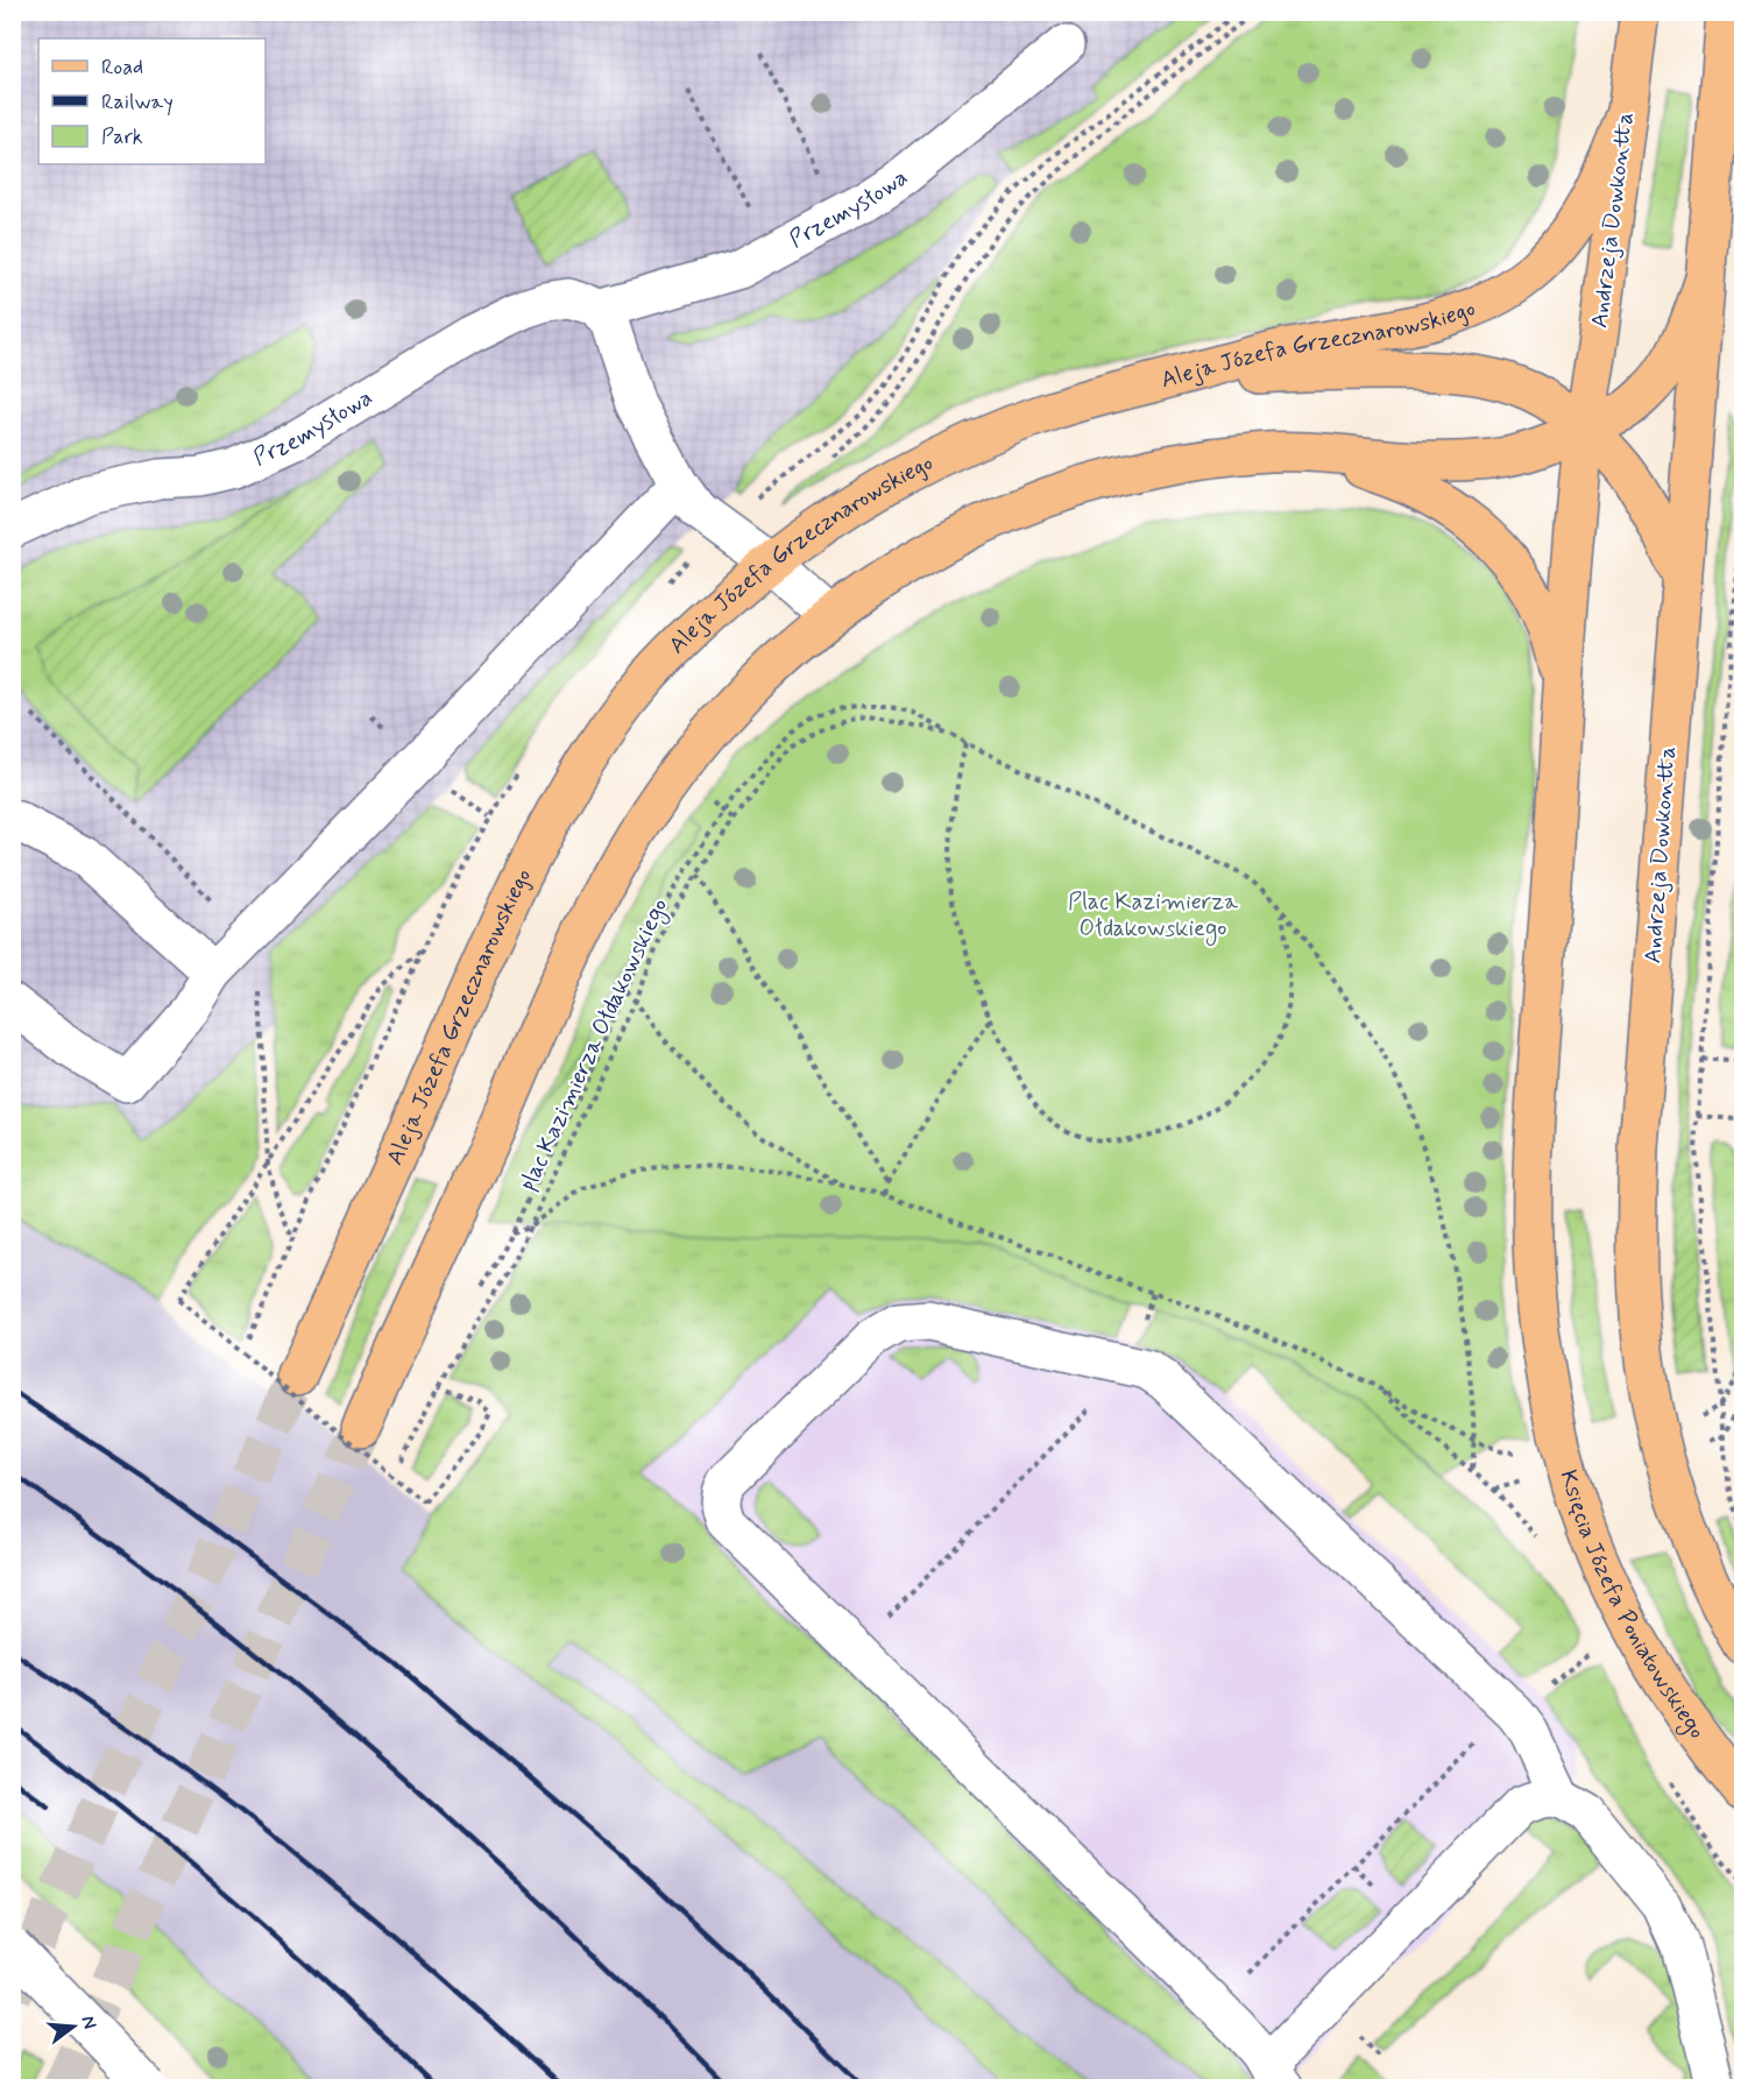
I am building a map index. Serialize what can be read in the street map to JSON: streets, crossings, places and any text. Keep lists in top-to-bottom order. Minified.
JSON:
{"streets":{"main road":["Andrzeja Dowkontta","Aleja Józefa Grzecznarowskiego","Księcia Józefa Poniatowskiego"],"street":["Przemysłowa"],"path":["plac Kazimierza Ołdakowskiego"]},"crossings":[["Andrzeja Dowkontta","Aleja Józefa Grzecznarowskiego"],["Andrzeja Dowkontta","Księcia Józefa Poniatowskiego"]],"parks":["Plac Kazimierza Ołdakowskiego"],"legend":["Road","Railway","Park"],"north":"right"}
